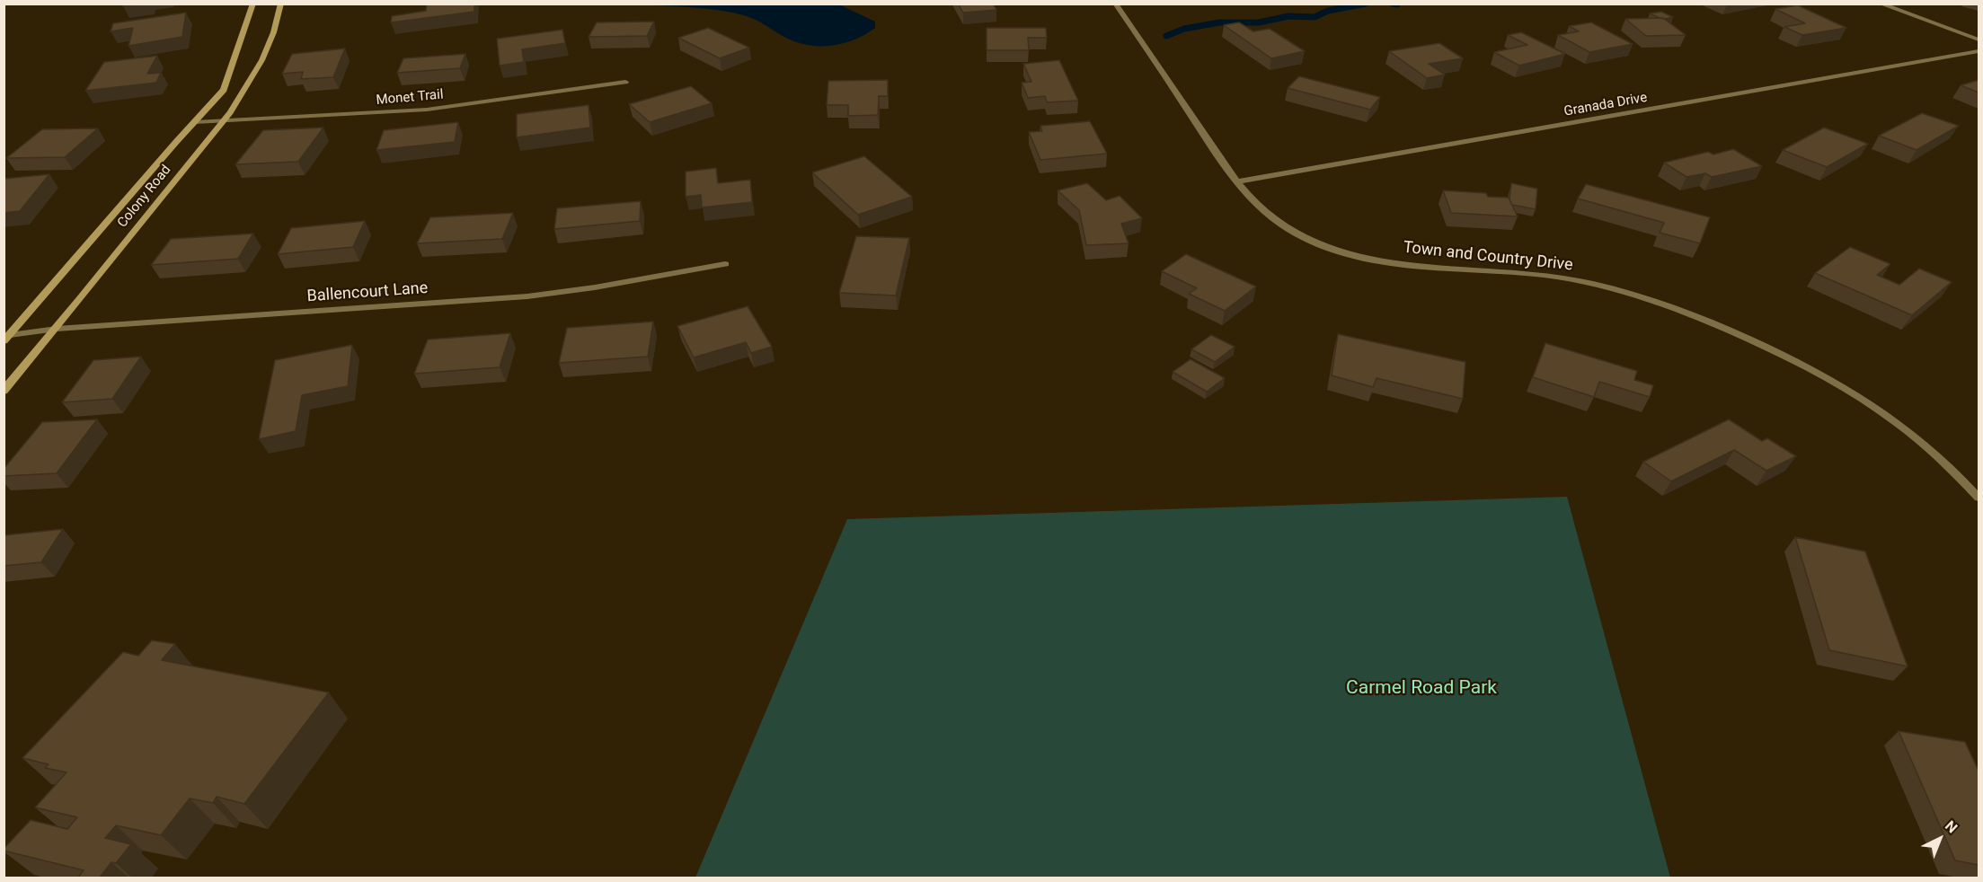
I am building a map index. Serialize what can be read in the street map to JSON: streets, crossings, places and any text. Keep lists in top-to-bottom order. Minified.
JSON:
{"streets":{"main road":["Colony Road"],"street":["Monet Trail","Granada Drive","Town and Country Drive","Ballencourt Lane"]},"crossings":[["Monet Trail","Colony Road"],["Granada Drive","Town and Country Drive"],["Colony Road","Ballencourt Lane"]],"parks":["Carmel Road Park"],"north":"top right"}
